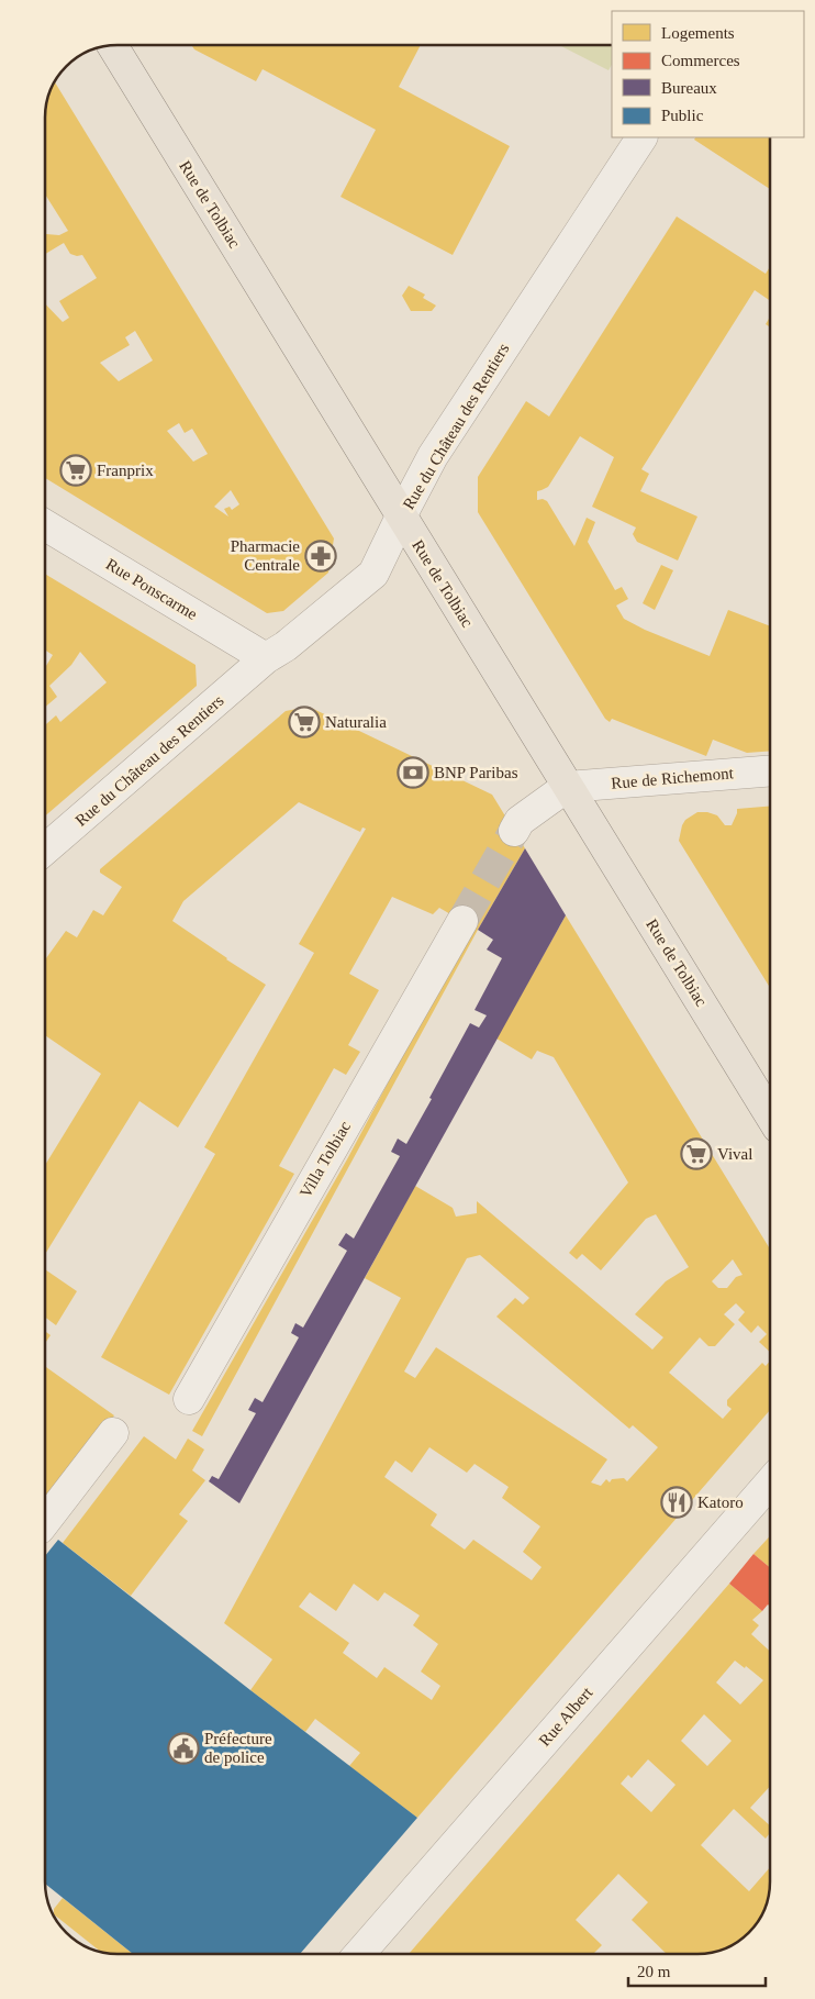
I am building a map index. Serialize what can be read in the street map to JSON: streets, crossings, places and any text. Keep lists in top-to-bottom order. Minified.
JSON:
{"streets":{"main road":["Rue de Tolbiac"],"street":["Rue du Château des Rentiers","Rue Ponscarme","Rue de Richemont","Villa Tolbiac","Rue Albert"]},"crossings":[["Rue de Tolbiac","Rue du Château des Rentiers"],["Rue de Tolbiac","Rue de Richemont"],["Rue du Château des Rentiers","Rue Ponscarme"]],"places":{"supermarket":["Franprix","Naturalia","Vival"],"pharmacy":["Pharmacie Centrale"],"bank":["BNP Paribas"],"restaurant":["Katoro"],"public building":["Préfecture de police"]},"legend":["Logements","Commerces","Bureaux","Public"],"scale_bar":"20 m"}
